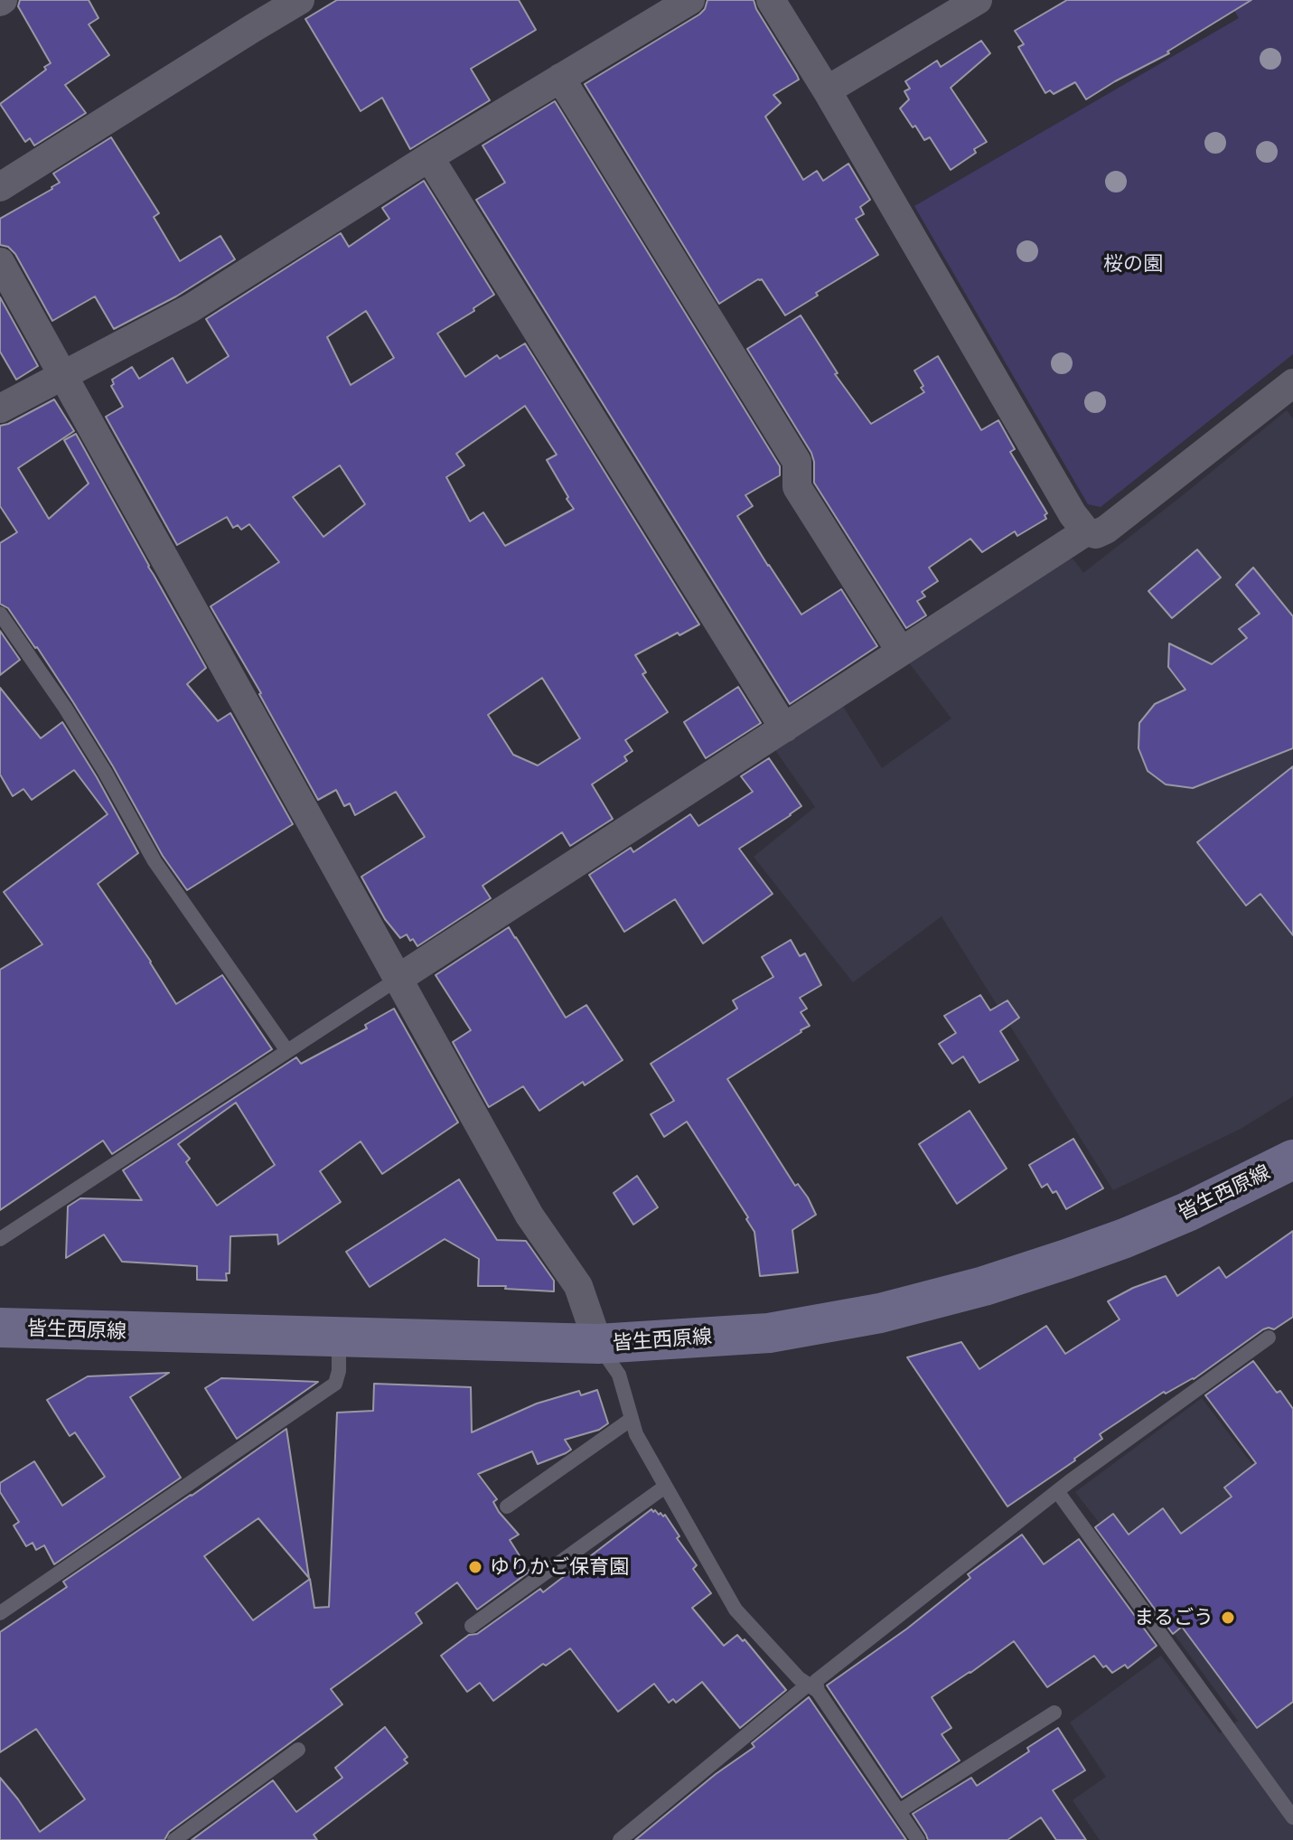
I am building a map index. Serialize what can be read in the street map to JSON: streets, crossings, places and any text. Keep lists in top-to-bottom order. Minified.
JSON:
{"streets":{"main road":["皆生西原線"]},"parks":["桜の園"],"places":["ゆりかご保育園","まるごう"]}
